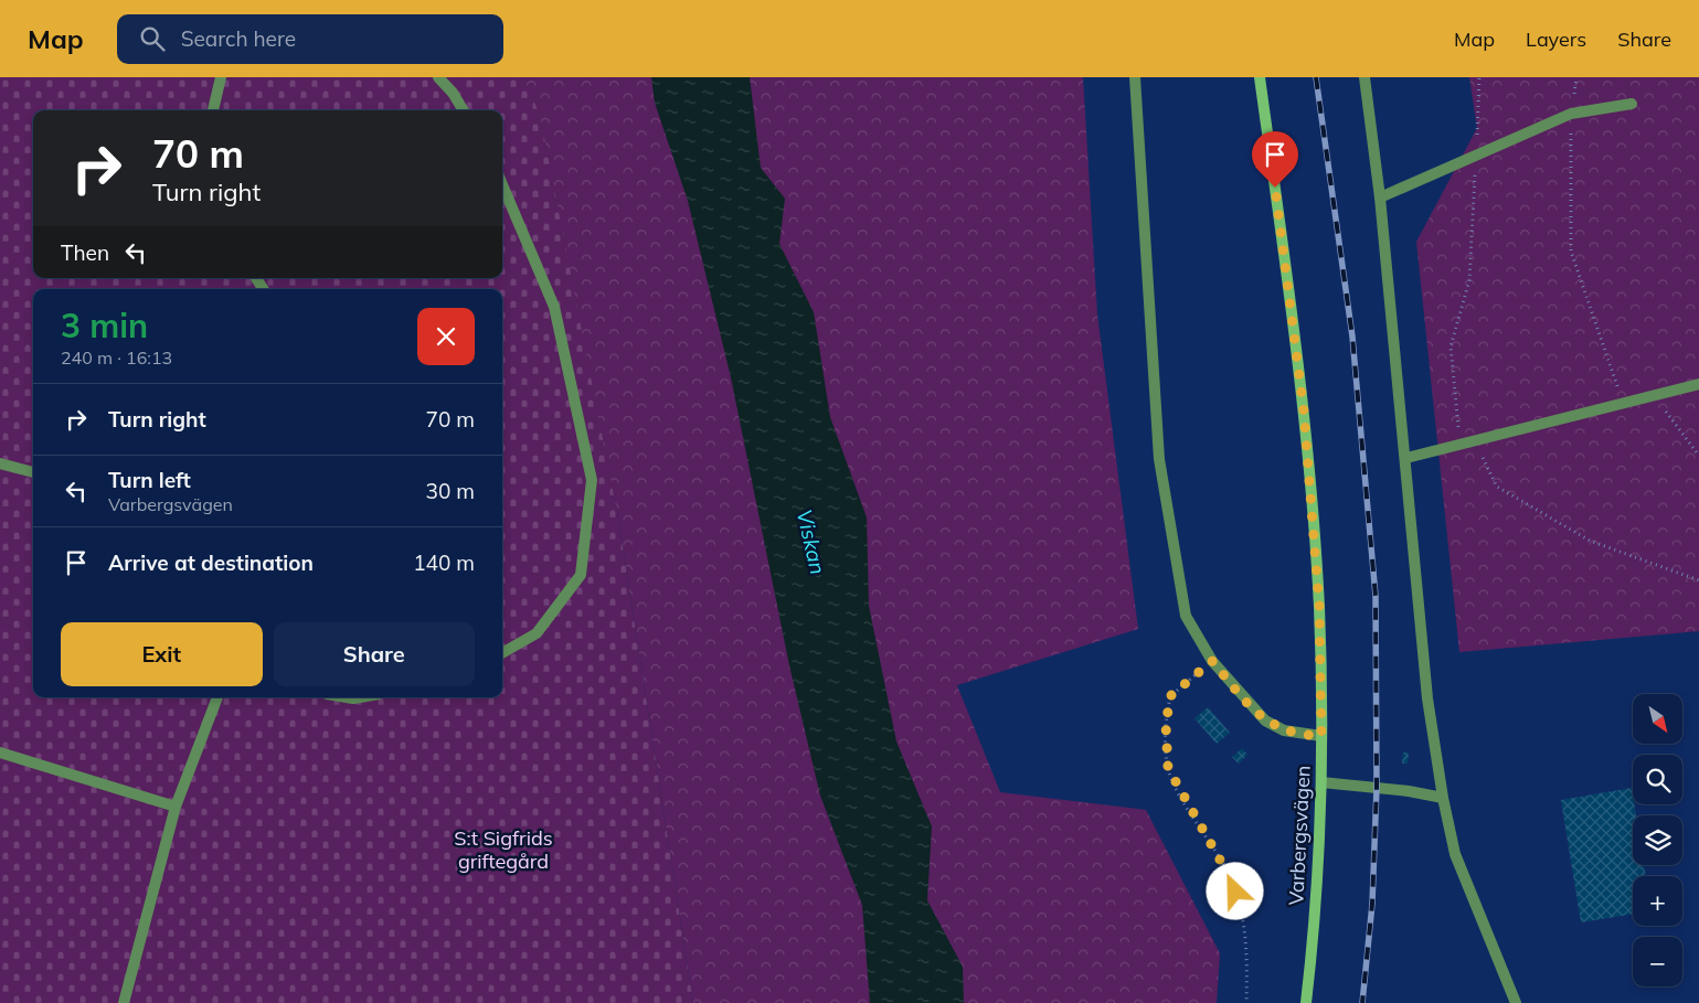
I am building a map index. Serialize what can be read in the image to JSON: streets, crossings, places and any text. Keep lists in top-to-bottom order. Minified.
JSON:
{"streets":{"main road":["Varbergsvägen"]},"water":["Viskan"],"parks":["S:t Sigfrids griftegård"],"north":"bottom right","page":{"header":"Map","search":"Search here","nav":["Map","Layers","Share"],"turn":["70 m","Turn right"],"then":"Then","heading":["3 min","240 m · 16:13"],"list":[{"name":"Turn right","value":"70 m"},{"name":"Turn left","note":"Varbergsvägen","value":"30 m"},{"name":"Arrive at destination","value":"140 m"}],"buttons":["Exit","Share"],"map_buttons":["+","−"]}}
